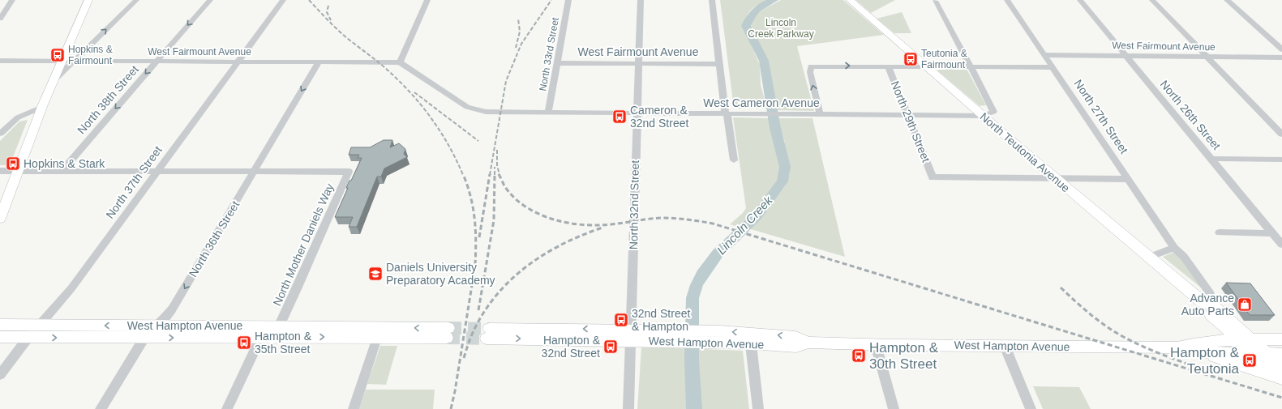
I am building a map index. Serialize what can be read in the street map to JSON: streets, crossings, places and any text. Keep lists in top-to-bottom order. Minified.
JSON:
{"streets":{"main road":["North Teutonia Avenue","West Hampton Avenue"],"street":["West Fairmount Avenue","North 33rd Street","North 38th Street","West Cameron Avenue","North 26th Street","North 27th Street","North 29th Street","North 37th Street","North 32nd Street","North 36th Street","North Mother Daniels Way"]},"crossings":[["West Fairmount Avenue","North 33rd Street"],["West Fairmount Avenue","North 38th Street"],["West Fairmount Avenue","West Cameron Avenue"],["West Fairmount Avenue","North 26th Street"],["West Fairmount Avenue","North 27th Street"],["West Fairmount Avenue","North 37th Street"],["West Fairmount Avenue","North 32nd Street"],["West Fairmount Avenue","North 36th Street"],["North 33rd Street","West Cameron Avenue"],["West Cameron Avenue","North 29th Street"],["West Cameron Avenue","North Teutonia Avenue"],["West Cameron Avenue","North 32nd Street"],["North 27th Street","North Teutonia Avenue"],["North 29th Street","North Teutonia Avenue"],["North Teutonia Avenue","West Hampton Avenue"],["North 37th Street","West Hampton Avenue"],["North 32nd Street","West Hampton Avenue"],["North 36th Street","North Mother Daniels Way"],["North 36th Street","West Hampton Avenue"],["North Mother Daniels Way","West Hampton Avenue"]],"one_way":["North 36th Street"],"water":["Lincoln Creek"],"parks":["Lincoln Creek Parkway"],"places":{"bus stop":["Hopkins & Fairmount","Teutonia & Fairmount","Cameron & 32nd Street","Hopkins & Stark","32nd Street & Hampton","Hampton & 35th Street","Hampton & 32nd Street","Hampton & 30th Street","Hampton & Teutonia"],"school or university":["Daniels University Preparatory Academy"],"shop":["Advance Auto Parts"]}}
